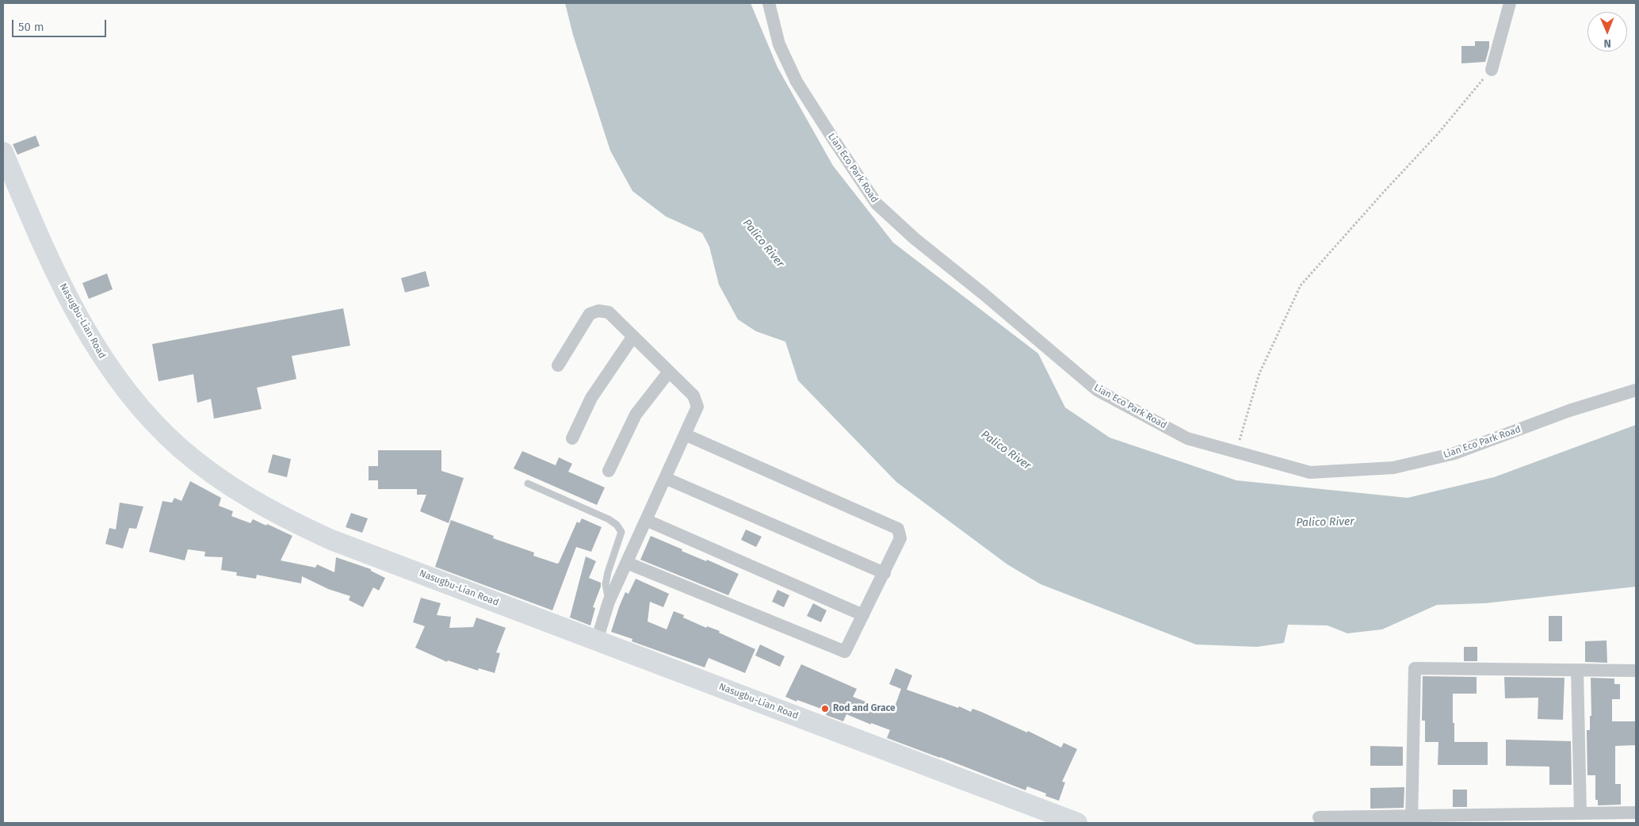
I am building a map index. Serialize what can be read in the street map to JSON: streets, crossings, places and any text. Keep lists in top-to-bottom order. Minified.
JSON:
{"streets":{"main road":["Nasugbu-Lian Road"],"street":["Lian Eco Park Road"]},"water":["Palico River"],"places":["Rod and Grace"],"scale_bar":"50 m","north":"bottom"}
